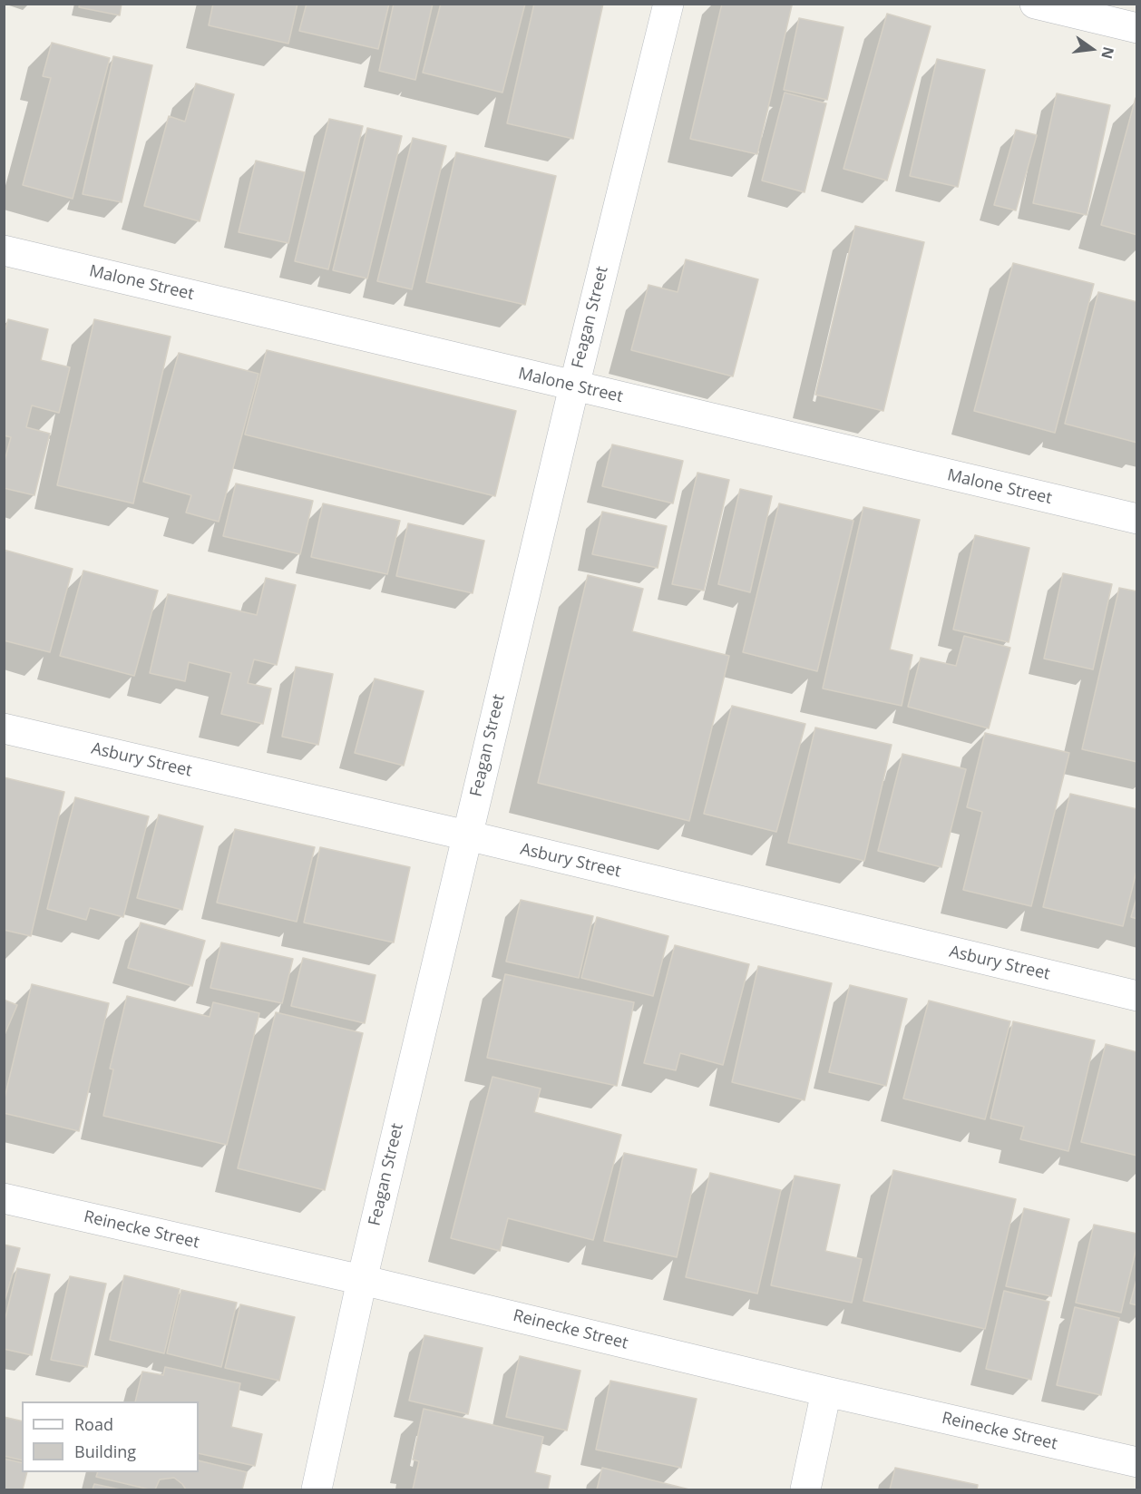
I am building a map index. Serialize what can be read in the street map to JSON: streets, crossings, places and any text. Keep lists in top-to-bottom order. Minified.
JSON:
{"streets":{"street":["Malone Street","Feagan Street","Asbury Street","Reinecke Street"]},"crossings":[["Malone Street","Feagan Street"],["Feagan Street","Asbury Street"],["Feagan Street","Reinecke Street"]],"legend":["Road","Building"],"north":"right"}
